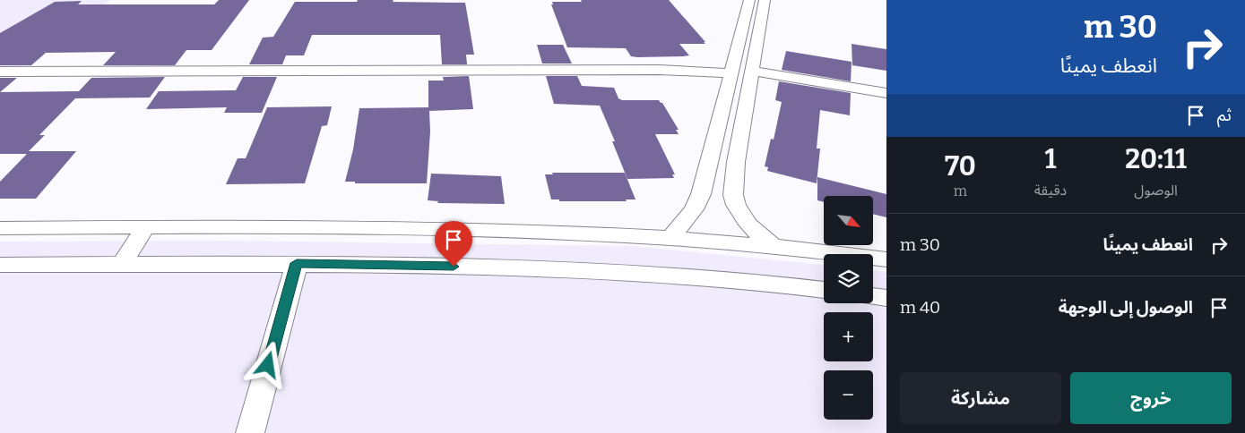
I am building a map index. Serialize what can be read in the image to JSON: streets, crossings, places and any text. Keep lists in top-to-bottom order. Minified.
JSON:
{"north":"bottom right","page":{"turn":["30 m","انعطف يمينًا"],"then":"ثم","eta":["20:11","الوصول","1","دقيقة","70","m"],"map_buttons":["+","−"],"list":[{"name":"انعطف يمينًا","value":"30 m"},{"name":"الوصول إلى الوجهة","value":"40 m"}],"buttons":["خروج","مشاركة"]}}
